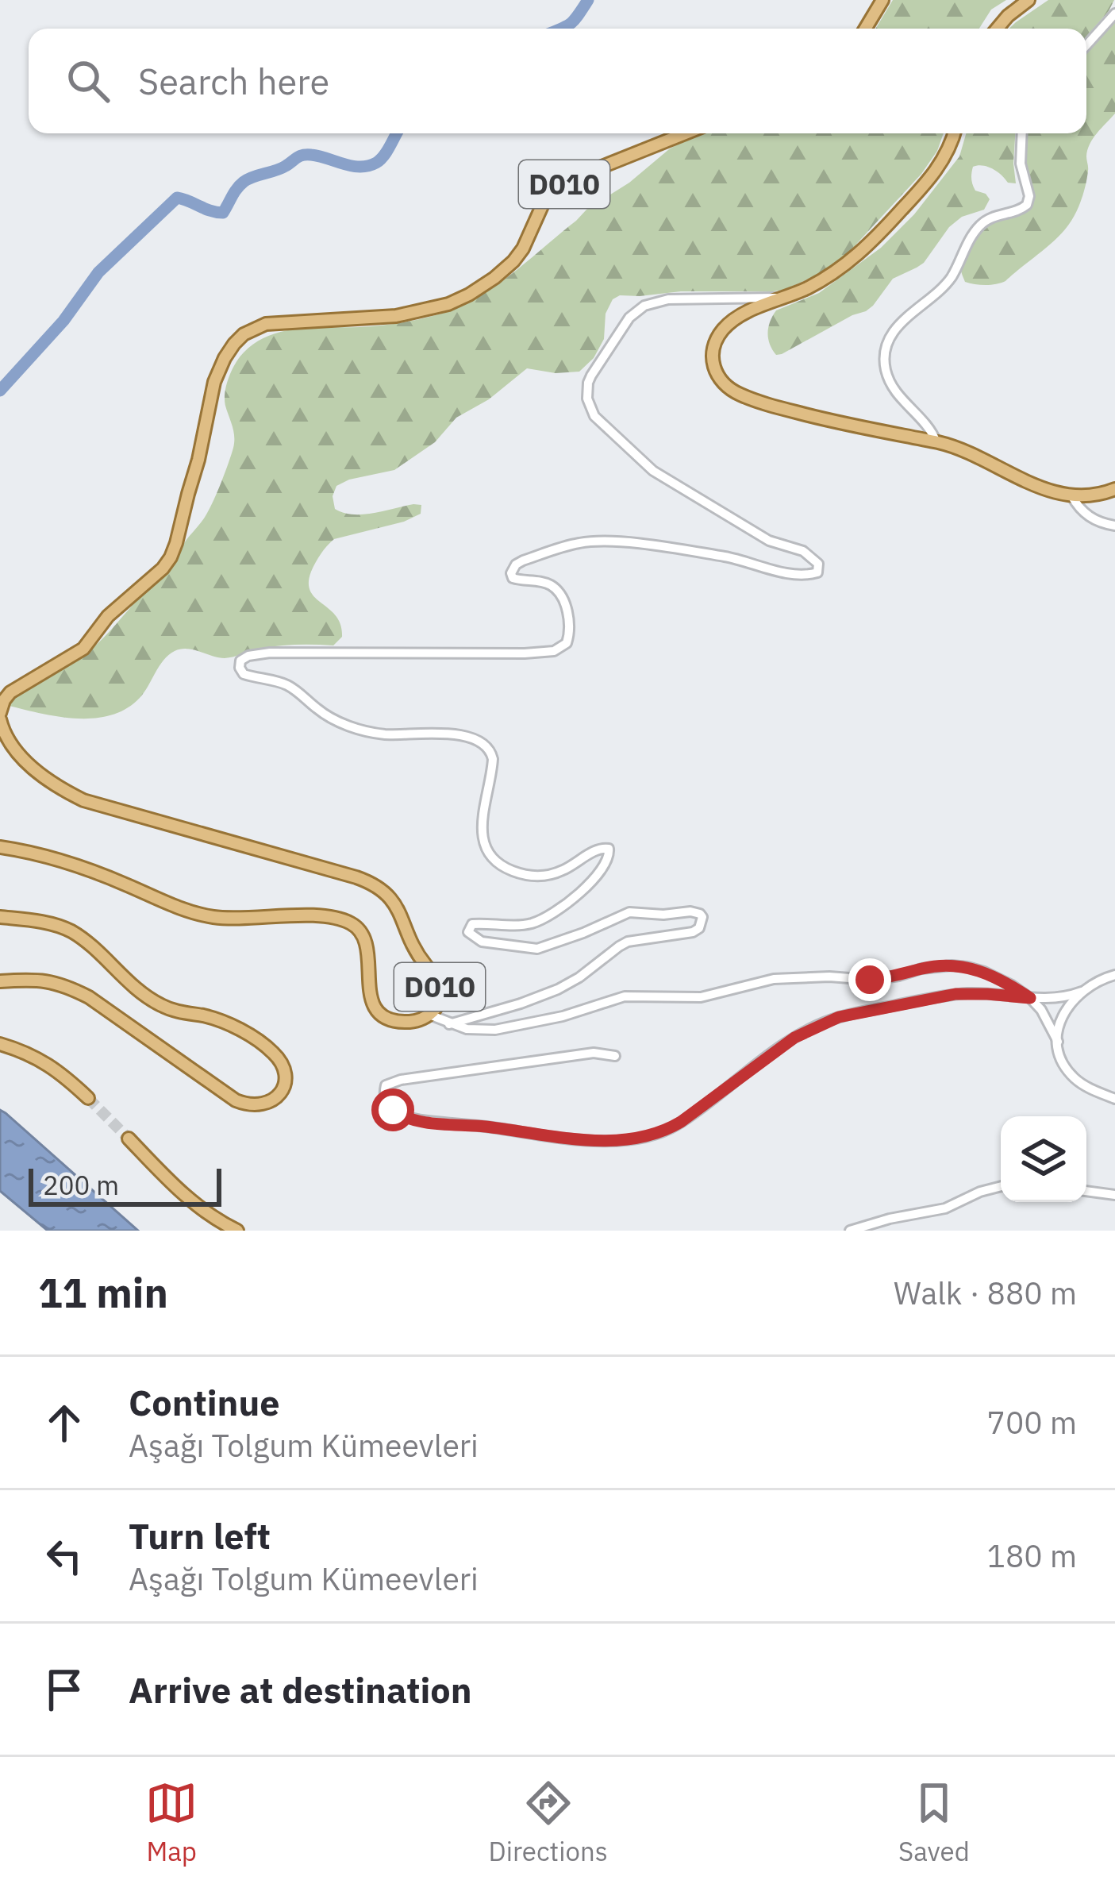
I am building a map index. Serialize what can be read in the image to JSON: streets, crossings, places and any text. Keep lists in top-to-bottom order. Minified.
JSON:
{"streets":{"main road":["D010"]},"scale_bar":"200 m","page":{"search":"Search here","scale":"200 m","heading":["11 min","Walk · 880 m"],"list":[["Continue","Aşağı Tolgum Kümeevleri","700 m"],["Turn left","Aşağı Tolgum Kümeevleri","180 m"],"Arrive at destination"],"nav":["Map","Directions","Saved"]}}
